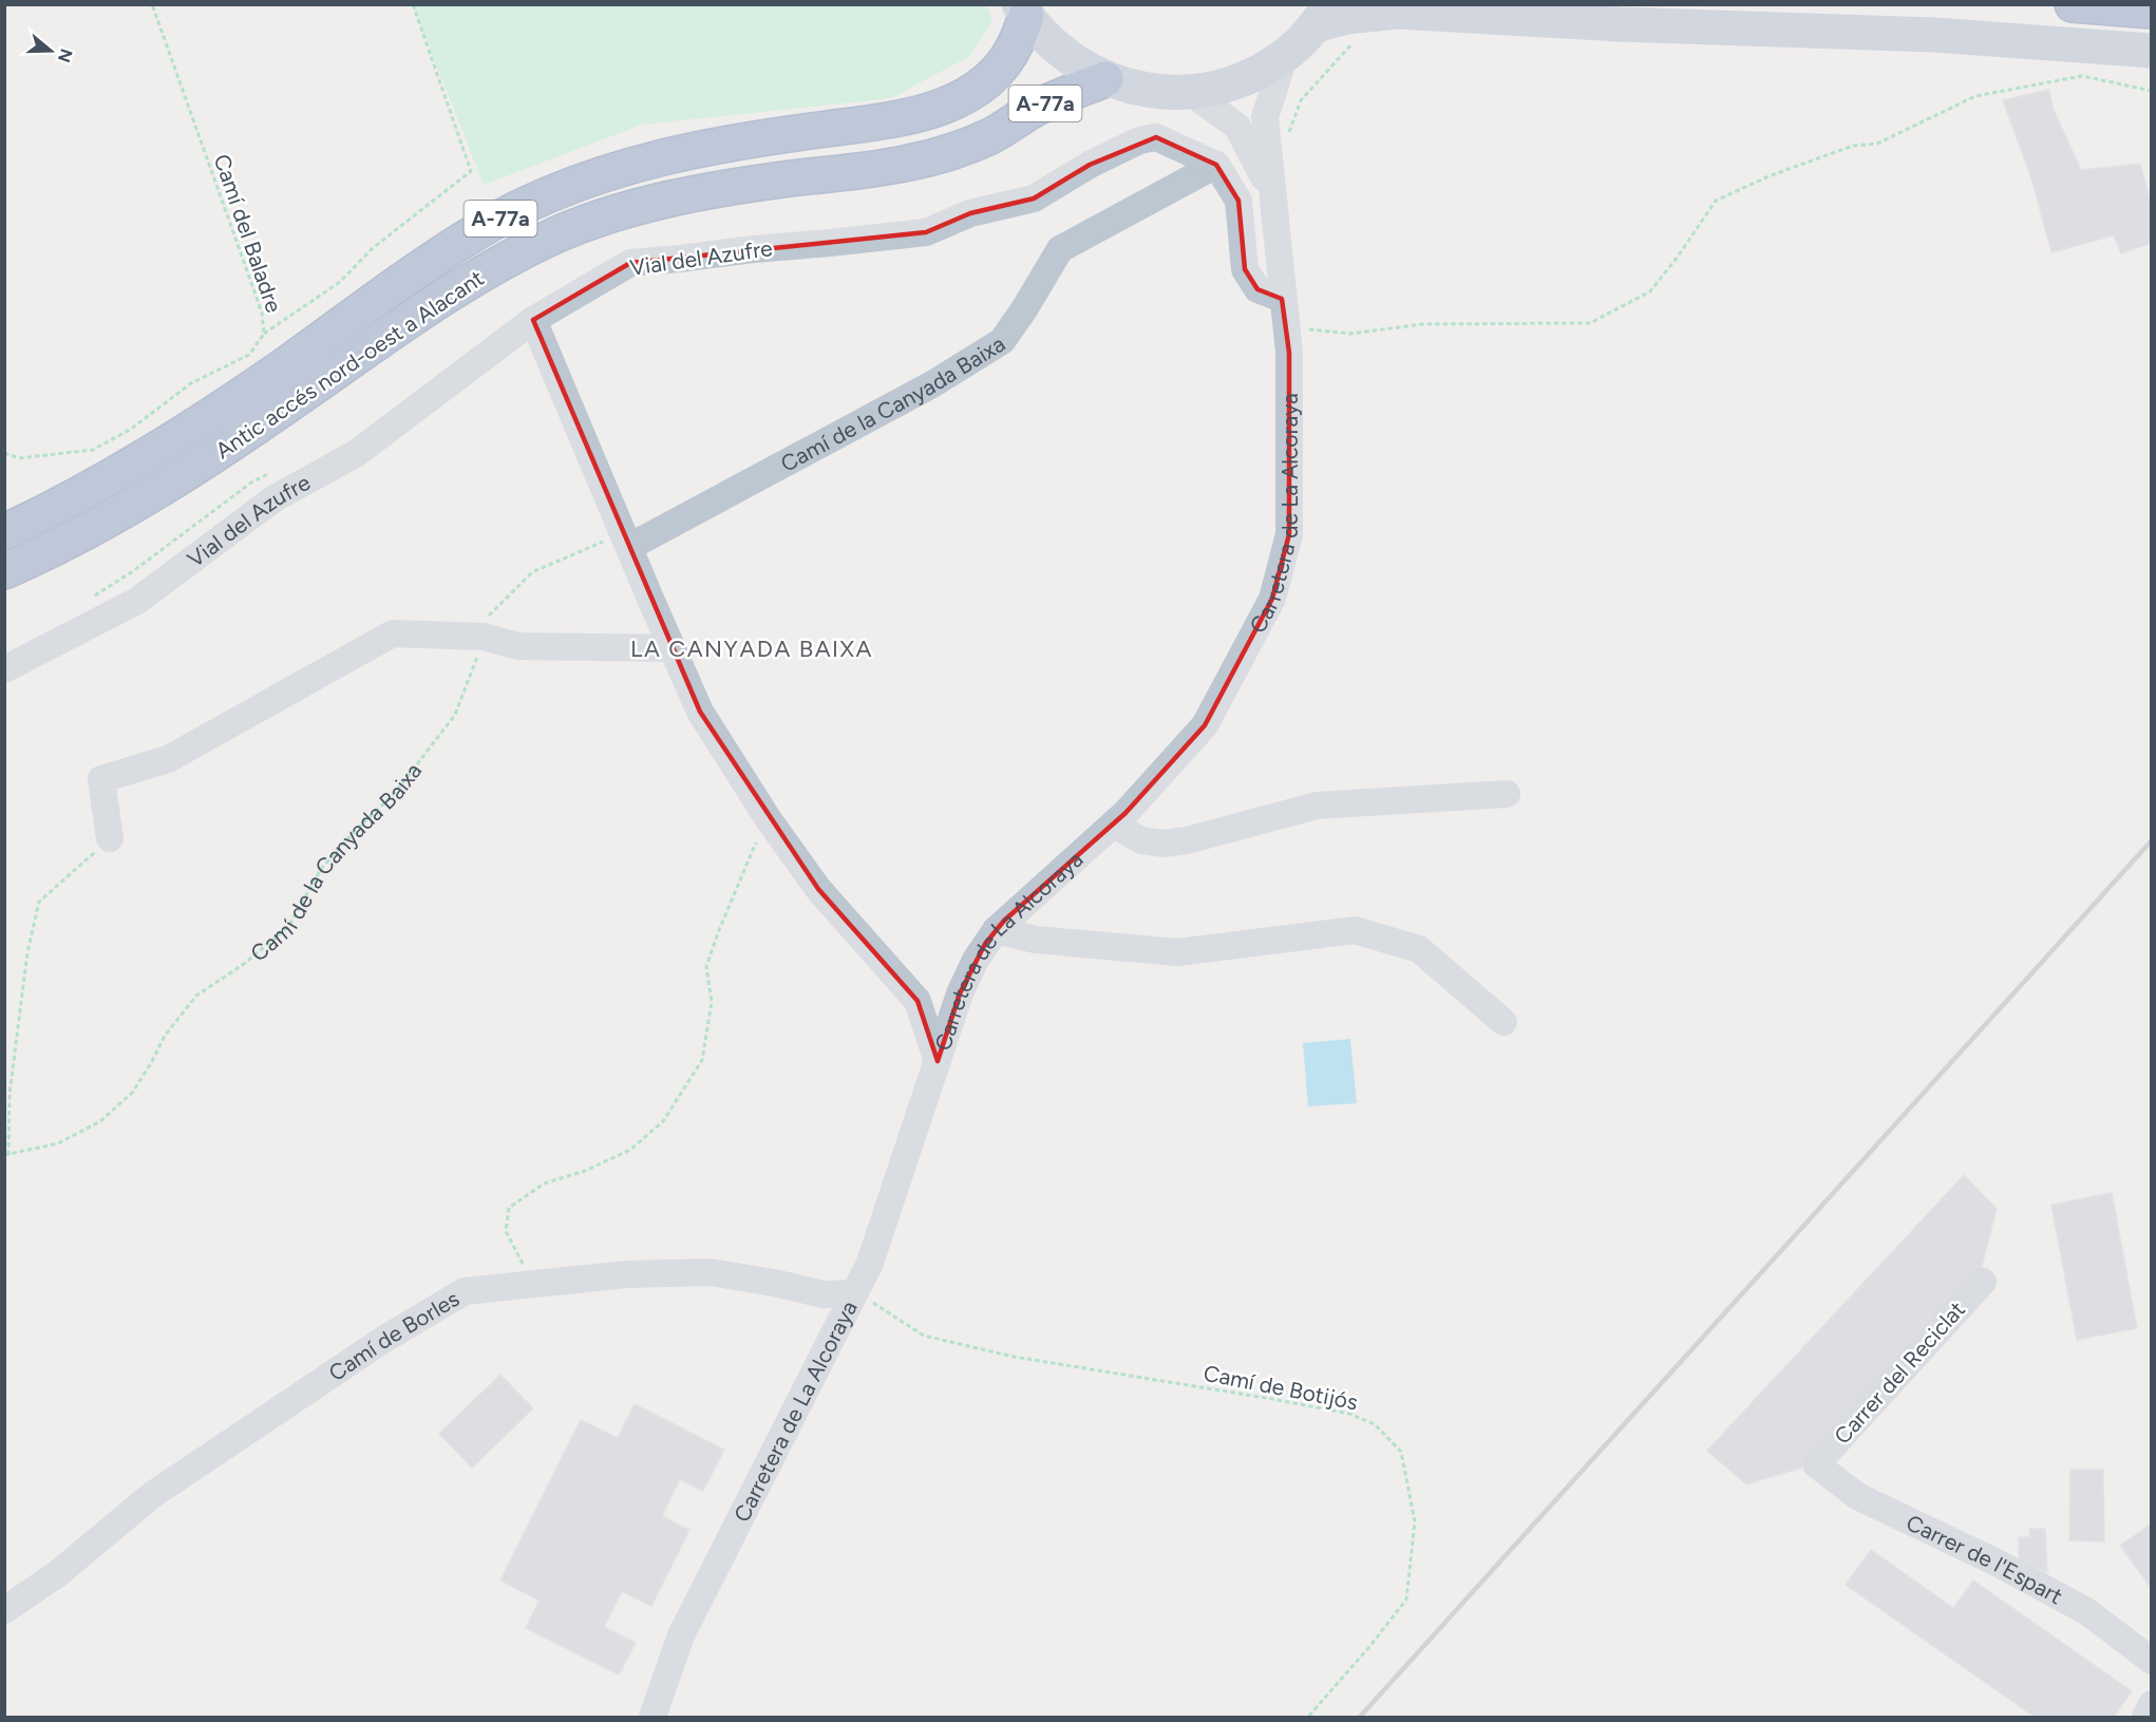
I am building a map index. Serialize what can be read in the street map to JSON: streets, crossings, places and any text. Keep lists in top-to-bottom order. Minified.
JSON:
{"streets":{"highway":["A-77a","Antic accés nord-oest a Alacant"],"street":["Vial del Azufre","Camí de la Canyada Baixa","Carretera de La Alcoraya","Camí de Borles","Carrer del Reciclat","Carrer de l'Espart"],"path":["Camí del Baladre","Camí de Botijós"]},"crossings":[["Vial del Azufre","Camí de la Canyada Baixa"],["Carretera de La Alcoraya","Camí de Borles"],["Carretera de La Alcoraya","Camí de Botijós"],["Camí de Borles","Camí de Botijós"],["Carrer del Reciclat","Carrer de l'Espart"]],"districts":["LA CANYADA BAIXA"],"north":"right"}
